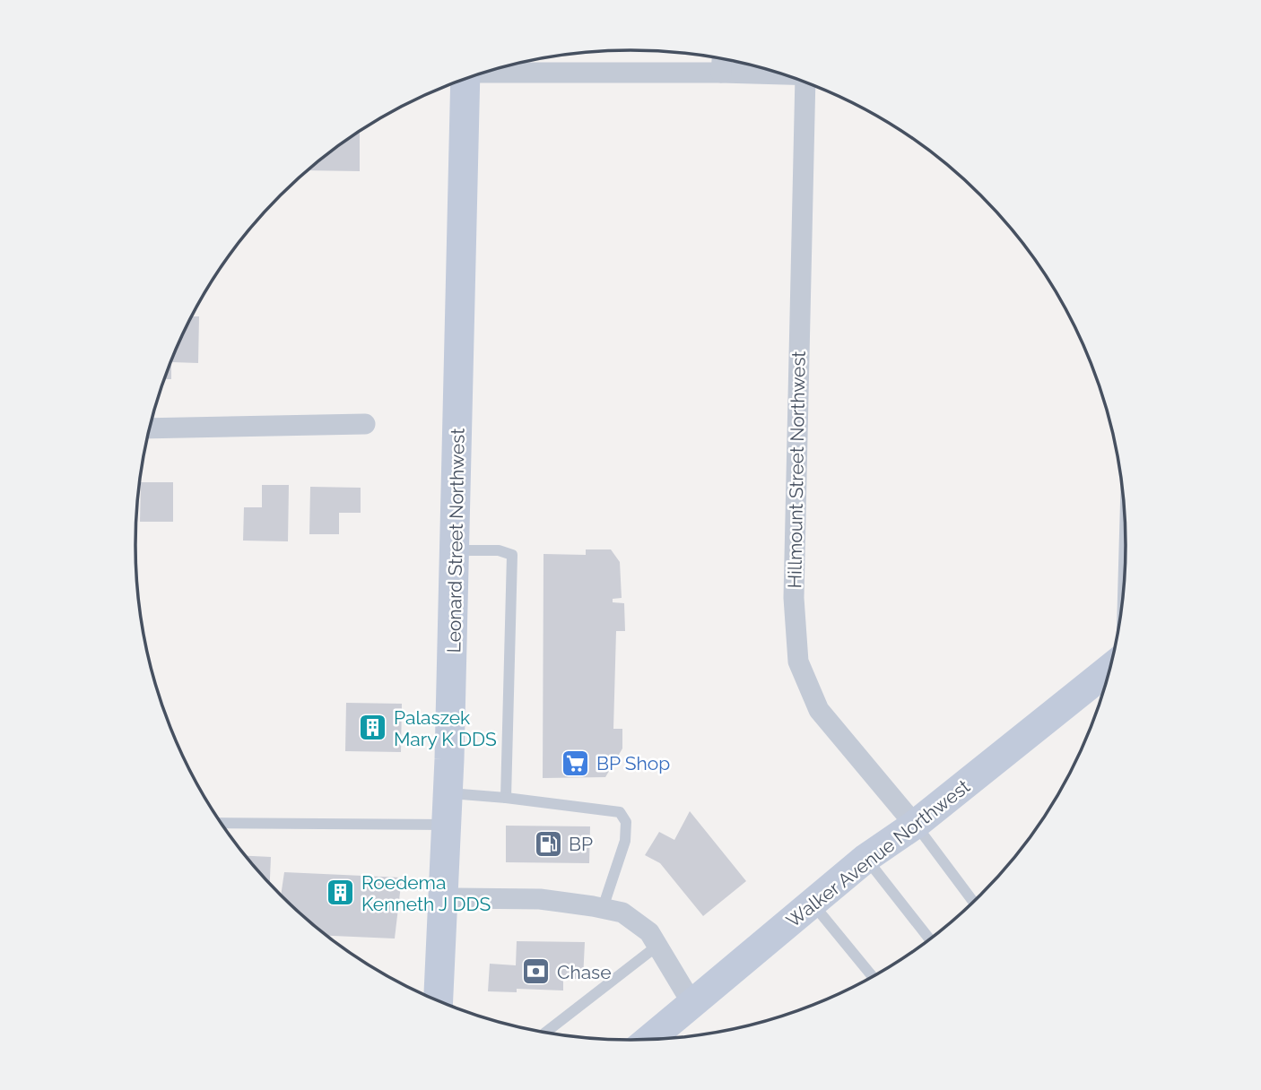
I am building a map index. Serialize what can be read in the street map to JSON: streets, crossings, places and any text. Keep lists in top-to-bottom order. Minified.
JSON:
{"streets":{"main road":["Leonard Street Northwest","Walker Avenue Northwest"],"street":["Hillmount Street Northwest"]},"crossings":[["Hillmount Street Northwest","Walker Avenue Northwest"]],"places":{"building":["Palaszek Mary K DDS","Roedema Kenneth J DDS"],"supermarket":["BP Shop"],"fuel station":["BP"],"bank":["Chase"]}}
